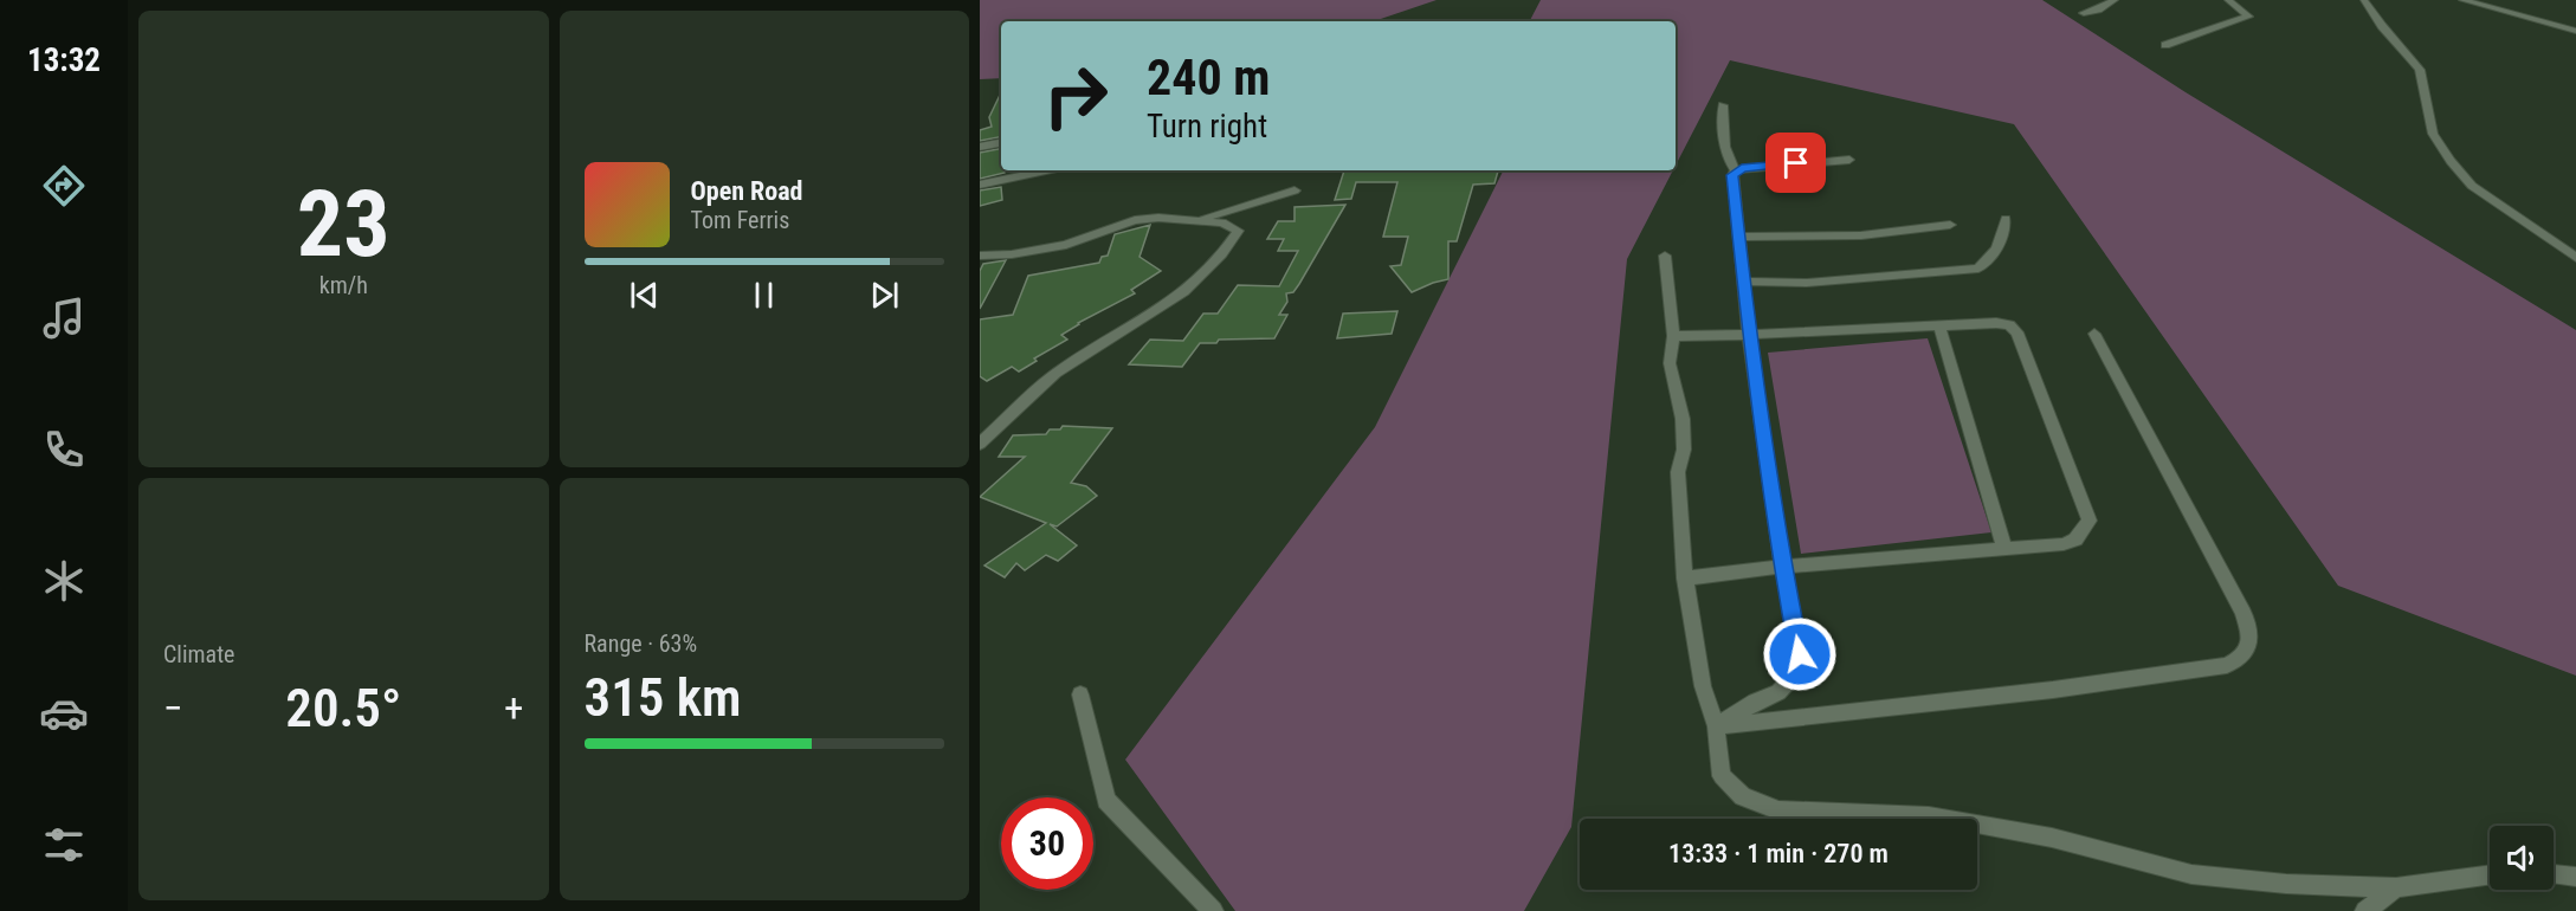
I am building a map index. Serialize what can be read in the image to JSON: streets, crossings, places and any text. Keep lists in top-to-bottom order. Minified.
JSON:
{"page":{"tabs":"13:32","tile":[["23","km/h"],"Climate",["Range · 63%","315 km"]],"turn":["240 m","Turn right"],"song":["Open Road","Tom Ferris"],"heat":["−","20.5°","+"],"limit":"30","trip":"13:33 · 1 min · 270 m"}}
